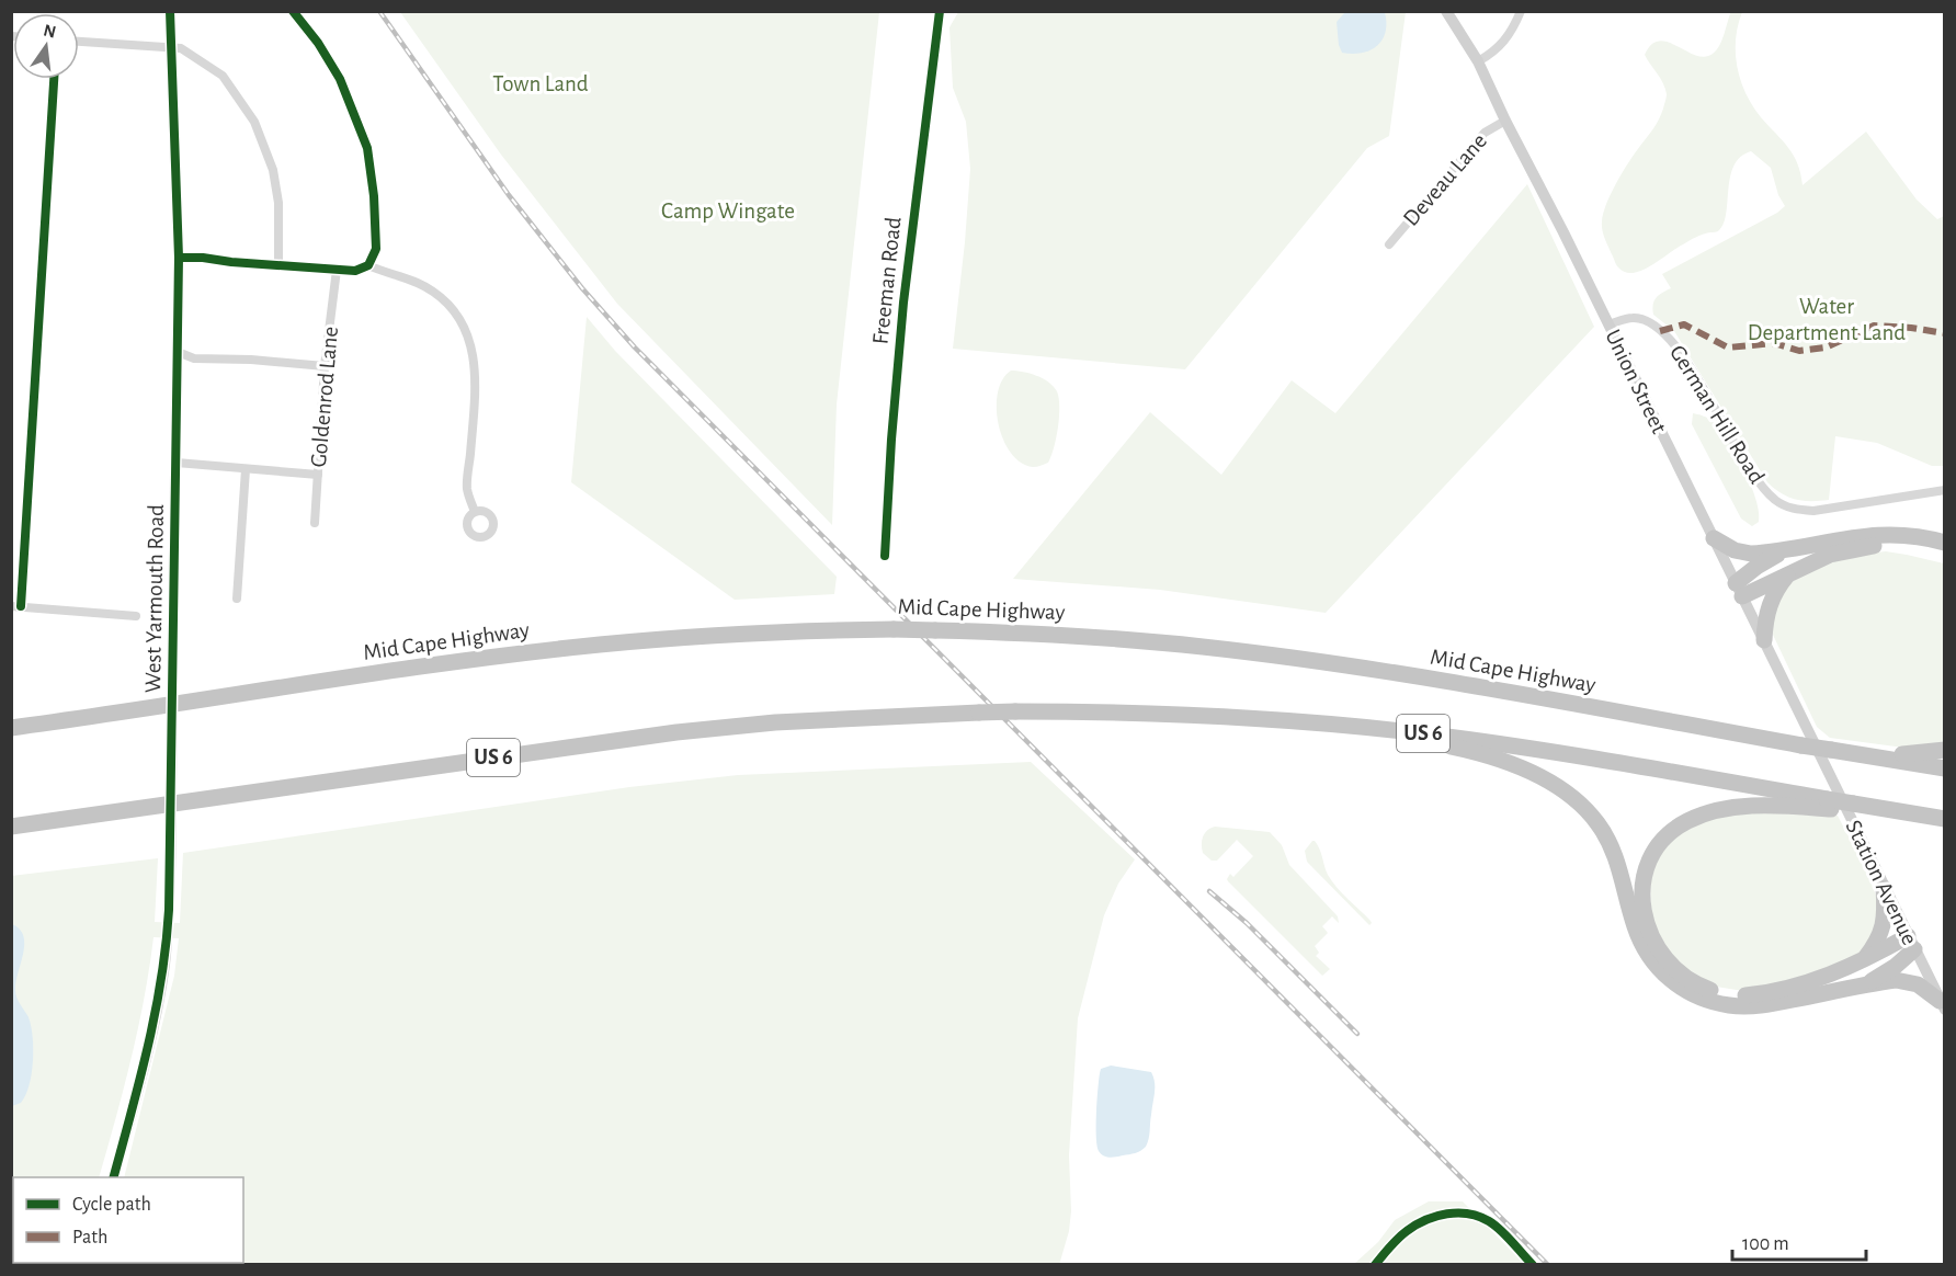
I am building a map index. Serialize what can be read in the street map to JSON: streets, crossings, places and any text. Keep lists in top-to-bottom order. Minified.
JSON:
{"streets":{"highway":["Mid Cape Highway","US 6"],"main road":["Union Street","West Yarmouth Road","Station Avenue"],"street":["Deveau Lane","Freeman Road","Goldenrod Lane","German Hill Road"]},"crossings":[["Deveau Lane","Union Street"],["Union Street","German Hill Road"],["Union Street","Mid Cape Highway"],["Union Street","Station Avenue"],["Mid Cape Highway","Station Avenue"]],"parks":["Town Land","Camp Wingate","Water Department Land"],"legend":["Cycle path","Path"],"scale_bar":"100 m","north":"top"}
